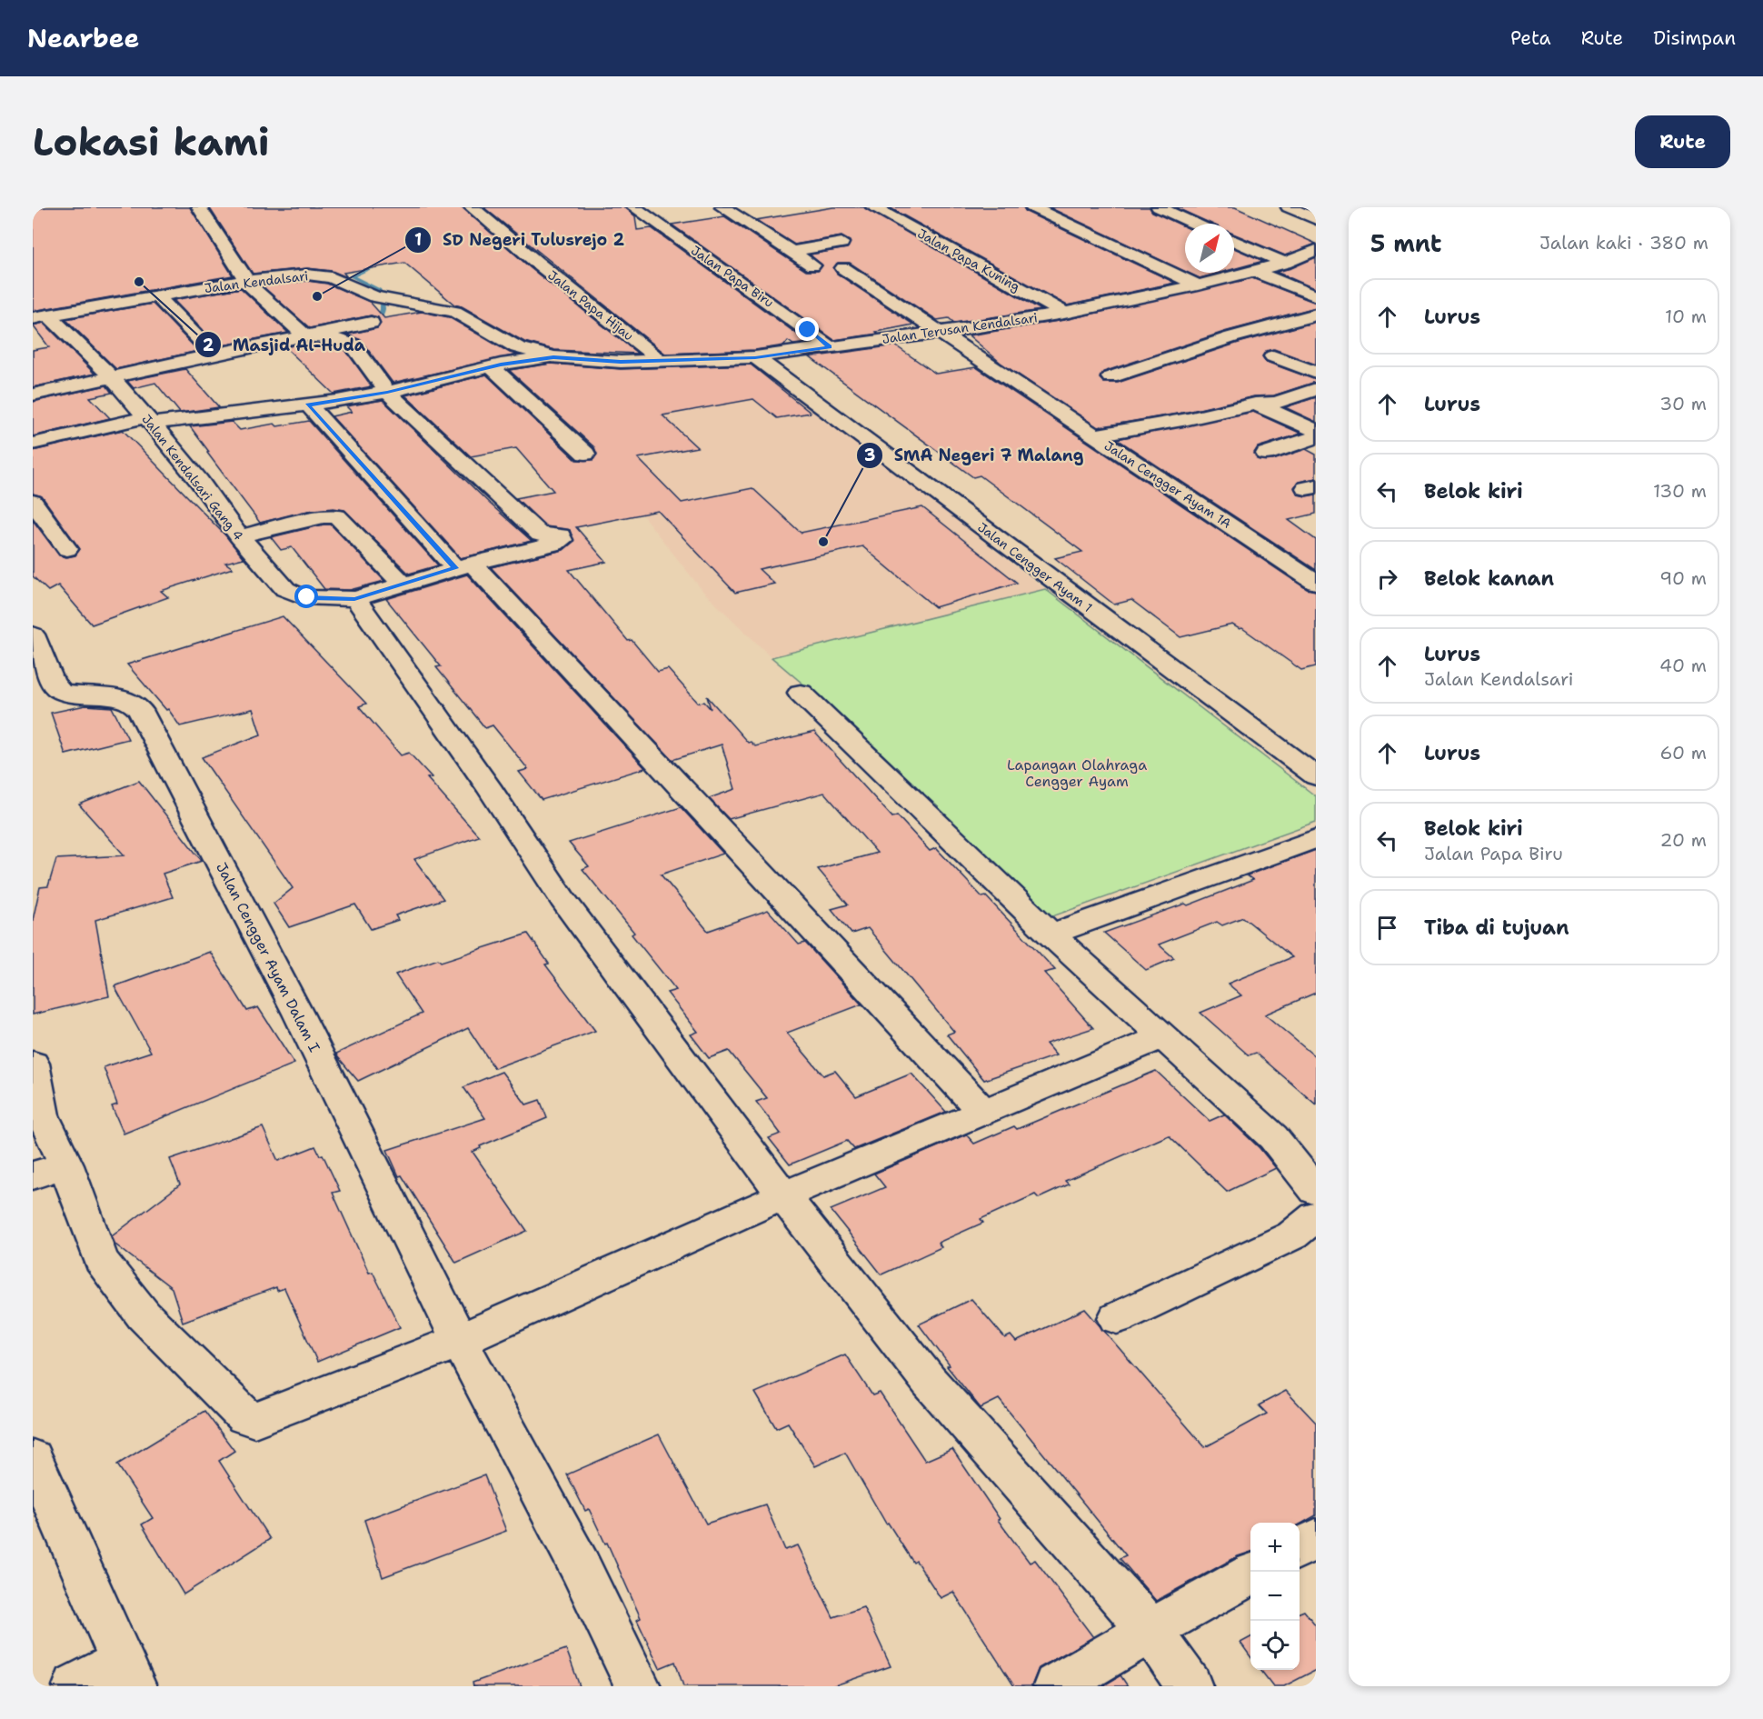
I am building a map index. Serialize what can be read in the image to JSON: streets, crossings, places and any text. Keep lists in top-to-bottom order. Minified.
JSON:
{"streets":{"street":["Jalan Papa Kuning","Jalan Papa Biru","Jalan Kendalsari","Jalan Papa Hijau","Jalan Terusan Kendalsari","Jalan Kendalsari Gang 4","Jalan Cengger Ayam 1A","Jalan Cengger Ayam 1","Jalan Cengger Ayam Dalam I"]},"crossings":[["Jalan Papa Kuning","Jalan Terusan Kendalsari"],["Jalan Papa Biru","Jalan Terusan Kendalsari"],["Jalan Kendalsari","Jalan Papa Hijau"],["Jalan Kendalsari","Jalan Terusan Kendalsari"],["Jalan Kendalsari","Jalan Kendalsari Gang 4"],["Jalan Papa Hijau","Jalan Terusan Kendalsari"],["Jalan Terusan Kendalsari","Jalan Cengger Ayam 1A"],["Jalan Terusan Kendalsari","Jalan Cengger Ayam 1"]],"parks":["Lapangan Olahraga Cengger Ayam"],"places":["Masjid Al-Huda","SD Negeri Tulusrejo 2","SMA Negeri 7 Malang"],"north":"top right","page":{"header":"Nearbee","nav":["Peta","Rute","Disimpan"],"buttons":"Rute","title":"Lokasi kami","heading":["5 mnt","Jalan kaki · 380 m"],"list":[["Lurus","10 m"],["Lurus","30 m"],["Belok kiri","130 m"],["Belok kanan","90 m"],["Lurus","Jalan Kendalsari","40 m"],["Lurus","60 m"],["Belok kiri","Jalan Papa Biru","20 m"],"Tiba di tujuan"],"map_buttons":["+","−"]}}
